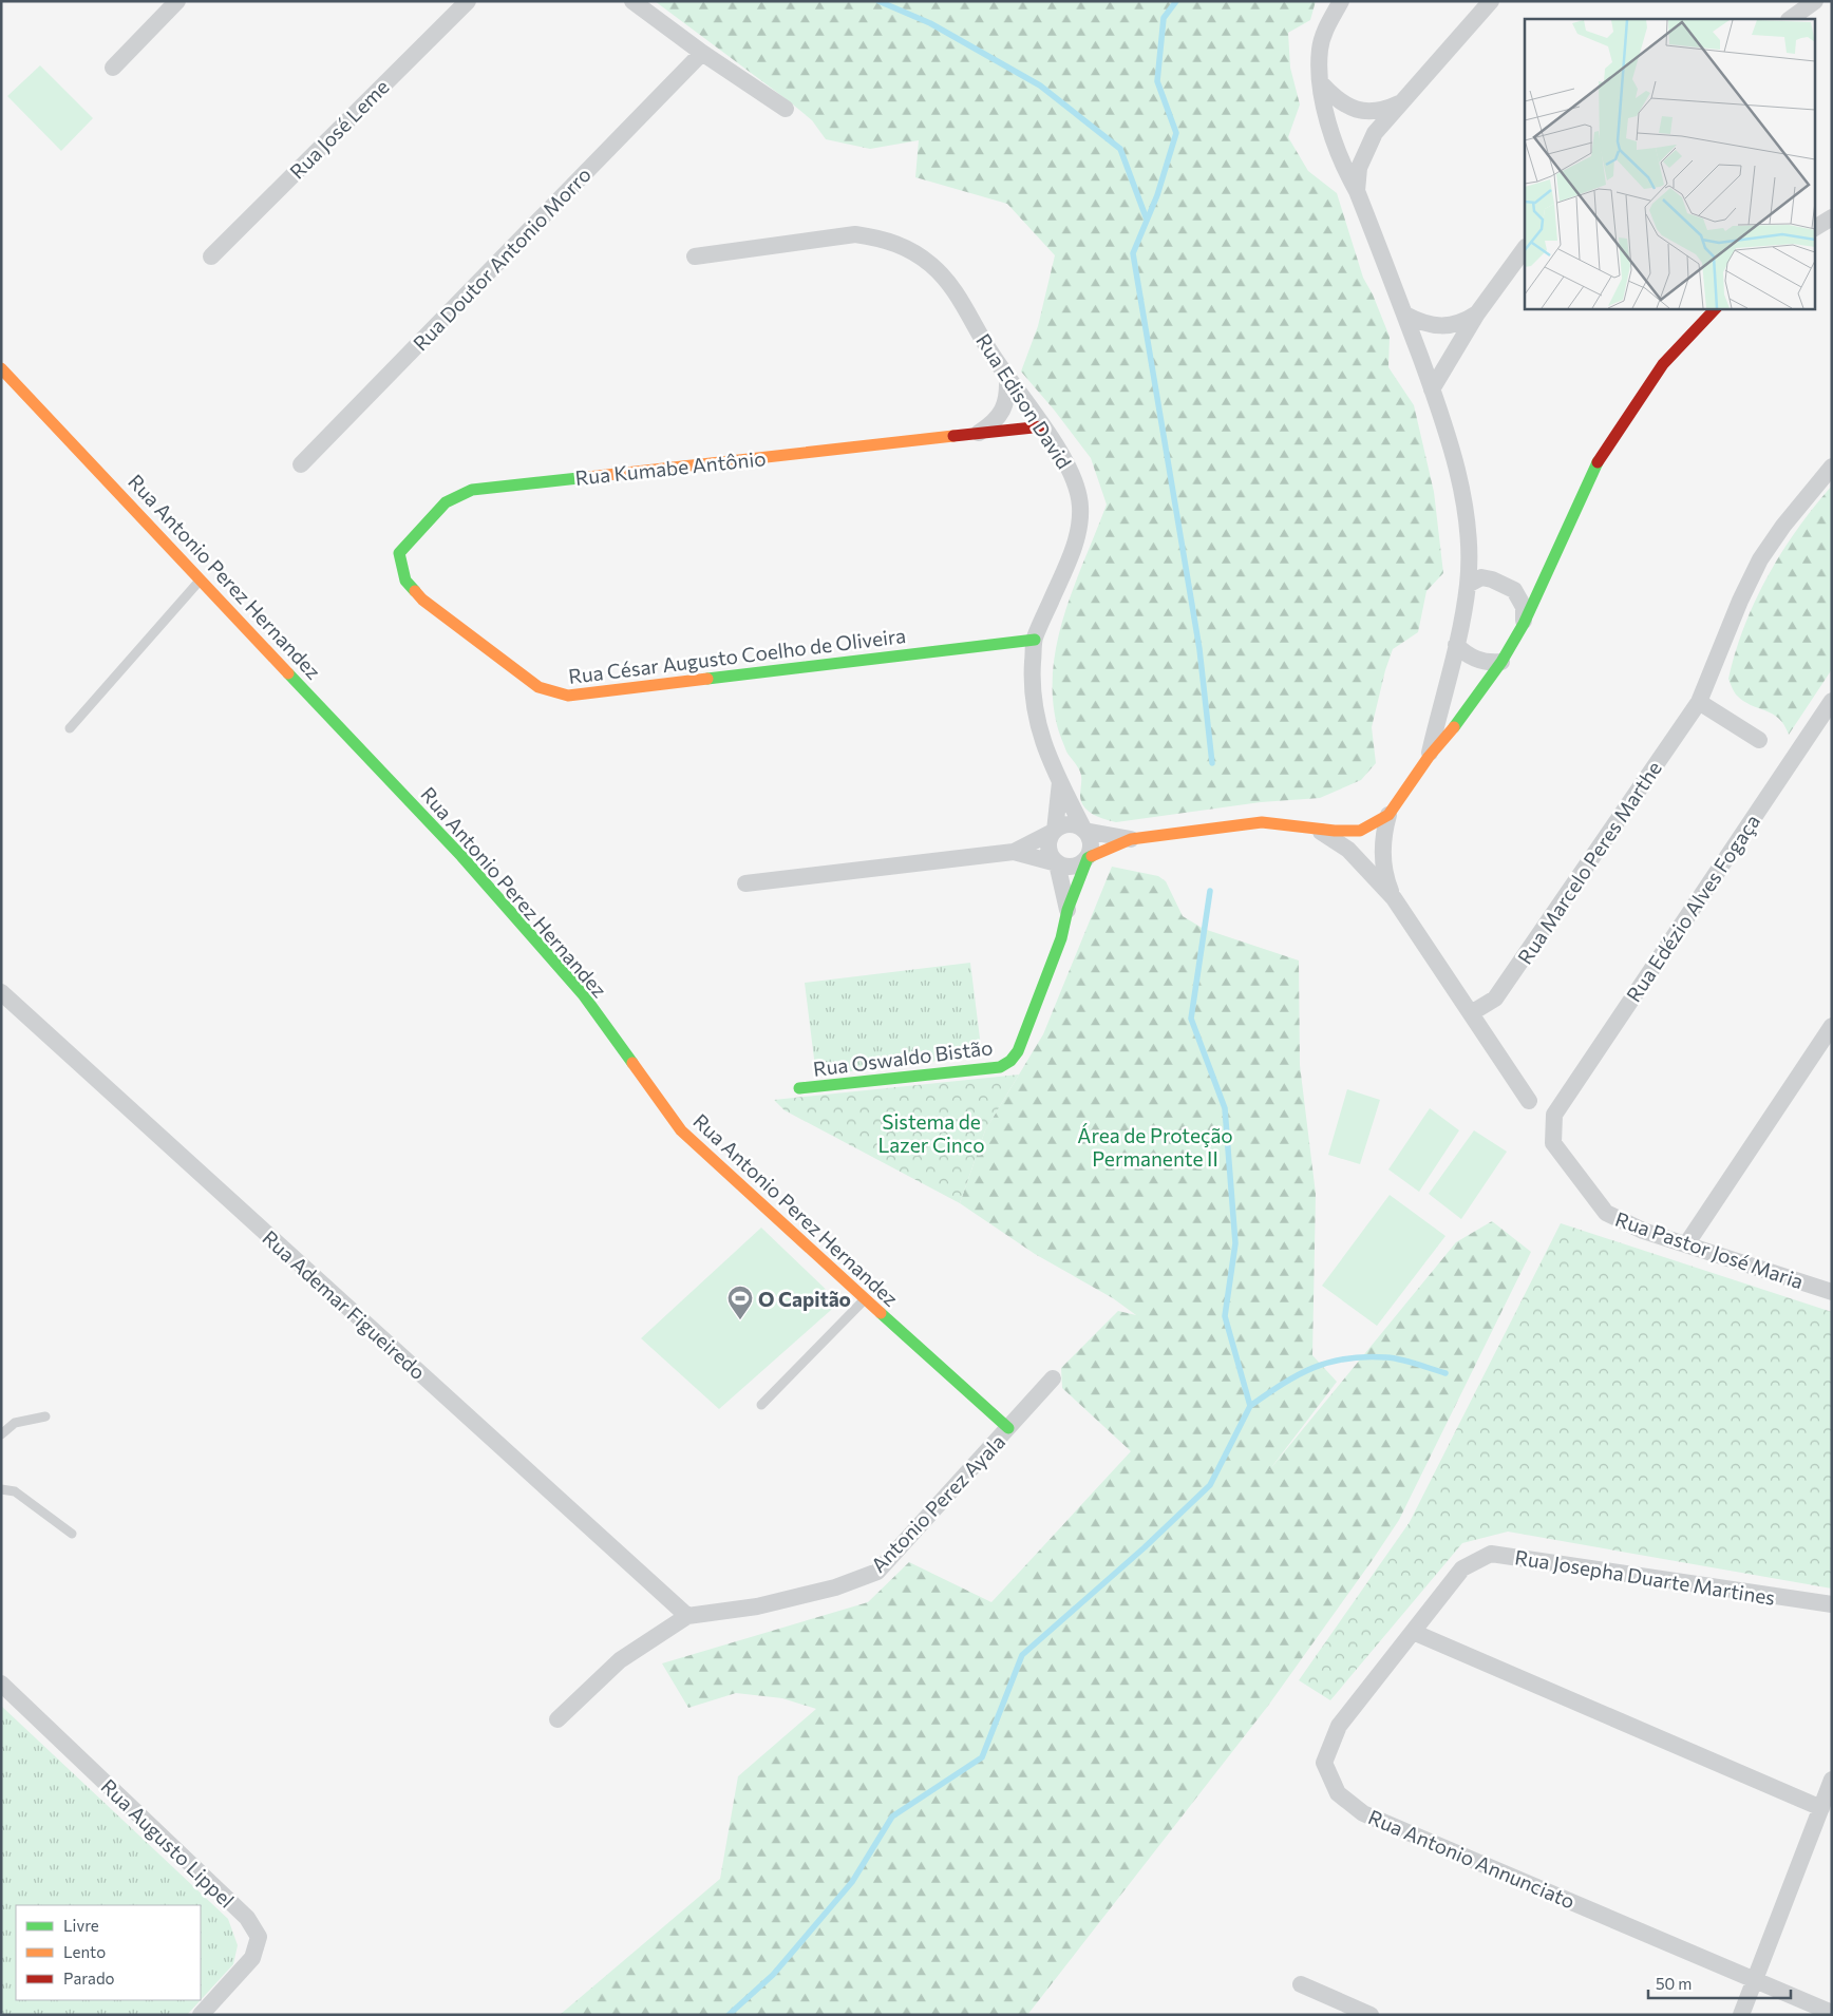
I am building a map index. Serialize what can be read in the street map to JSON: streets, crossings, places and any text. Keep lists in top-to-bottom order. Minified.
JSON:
{"streets":{"street":["Rua José Leme","Rua Doutor Antonio Morro","Rua Edison David","Rua Kumabe Antônio","Rua Antonio Perez Hernandez","Rua César Augusto Coelho de Oliveira","Rua Marcelo Peres Marthe","Rua Edézio Alves Fogaça","Rua Oswaldo Bistão","Rua Pastor José Maria","Rua Ademar Figueiredo","Antonio Perez Ayala","Rua Josepha Duarte Martines","Rua Augusto Lippel","Rua Antonio Annunciato"]},"crossings":[["Rua Edison David","Rua Kumabe Antônio"],["Rua Edison David","Rua César Augusto Coelho de Oliveira"],["Rua Kumabe Antônio","Rua César Augusto Coelho de Oliveira"],["Rua Antonio Perez Hernandez","Antonio Perez Ayala"],["Rua Edézio Alves Fogaça","Rua Pastor José Maria"],["Rua Ademar Figueiredo","Antonio Perez Ayala"],["Rua Josepha Duarte Martines","Rua Antonio Annunciato"]],"parks":["Sistema de Lazer Cinco","Área de Proteção Permanente II"],"places":{"sports":["O Capitão"]},"legend":["Livre","Lento","Parado"],"scale_bar":"50 m"}
